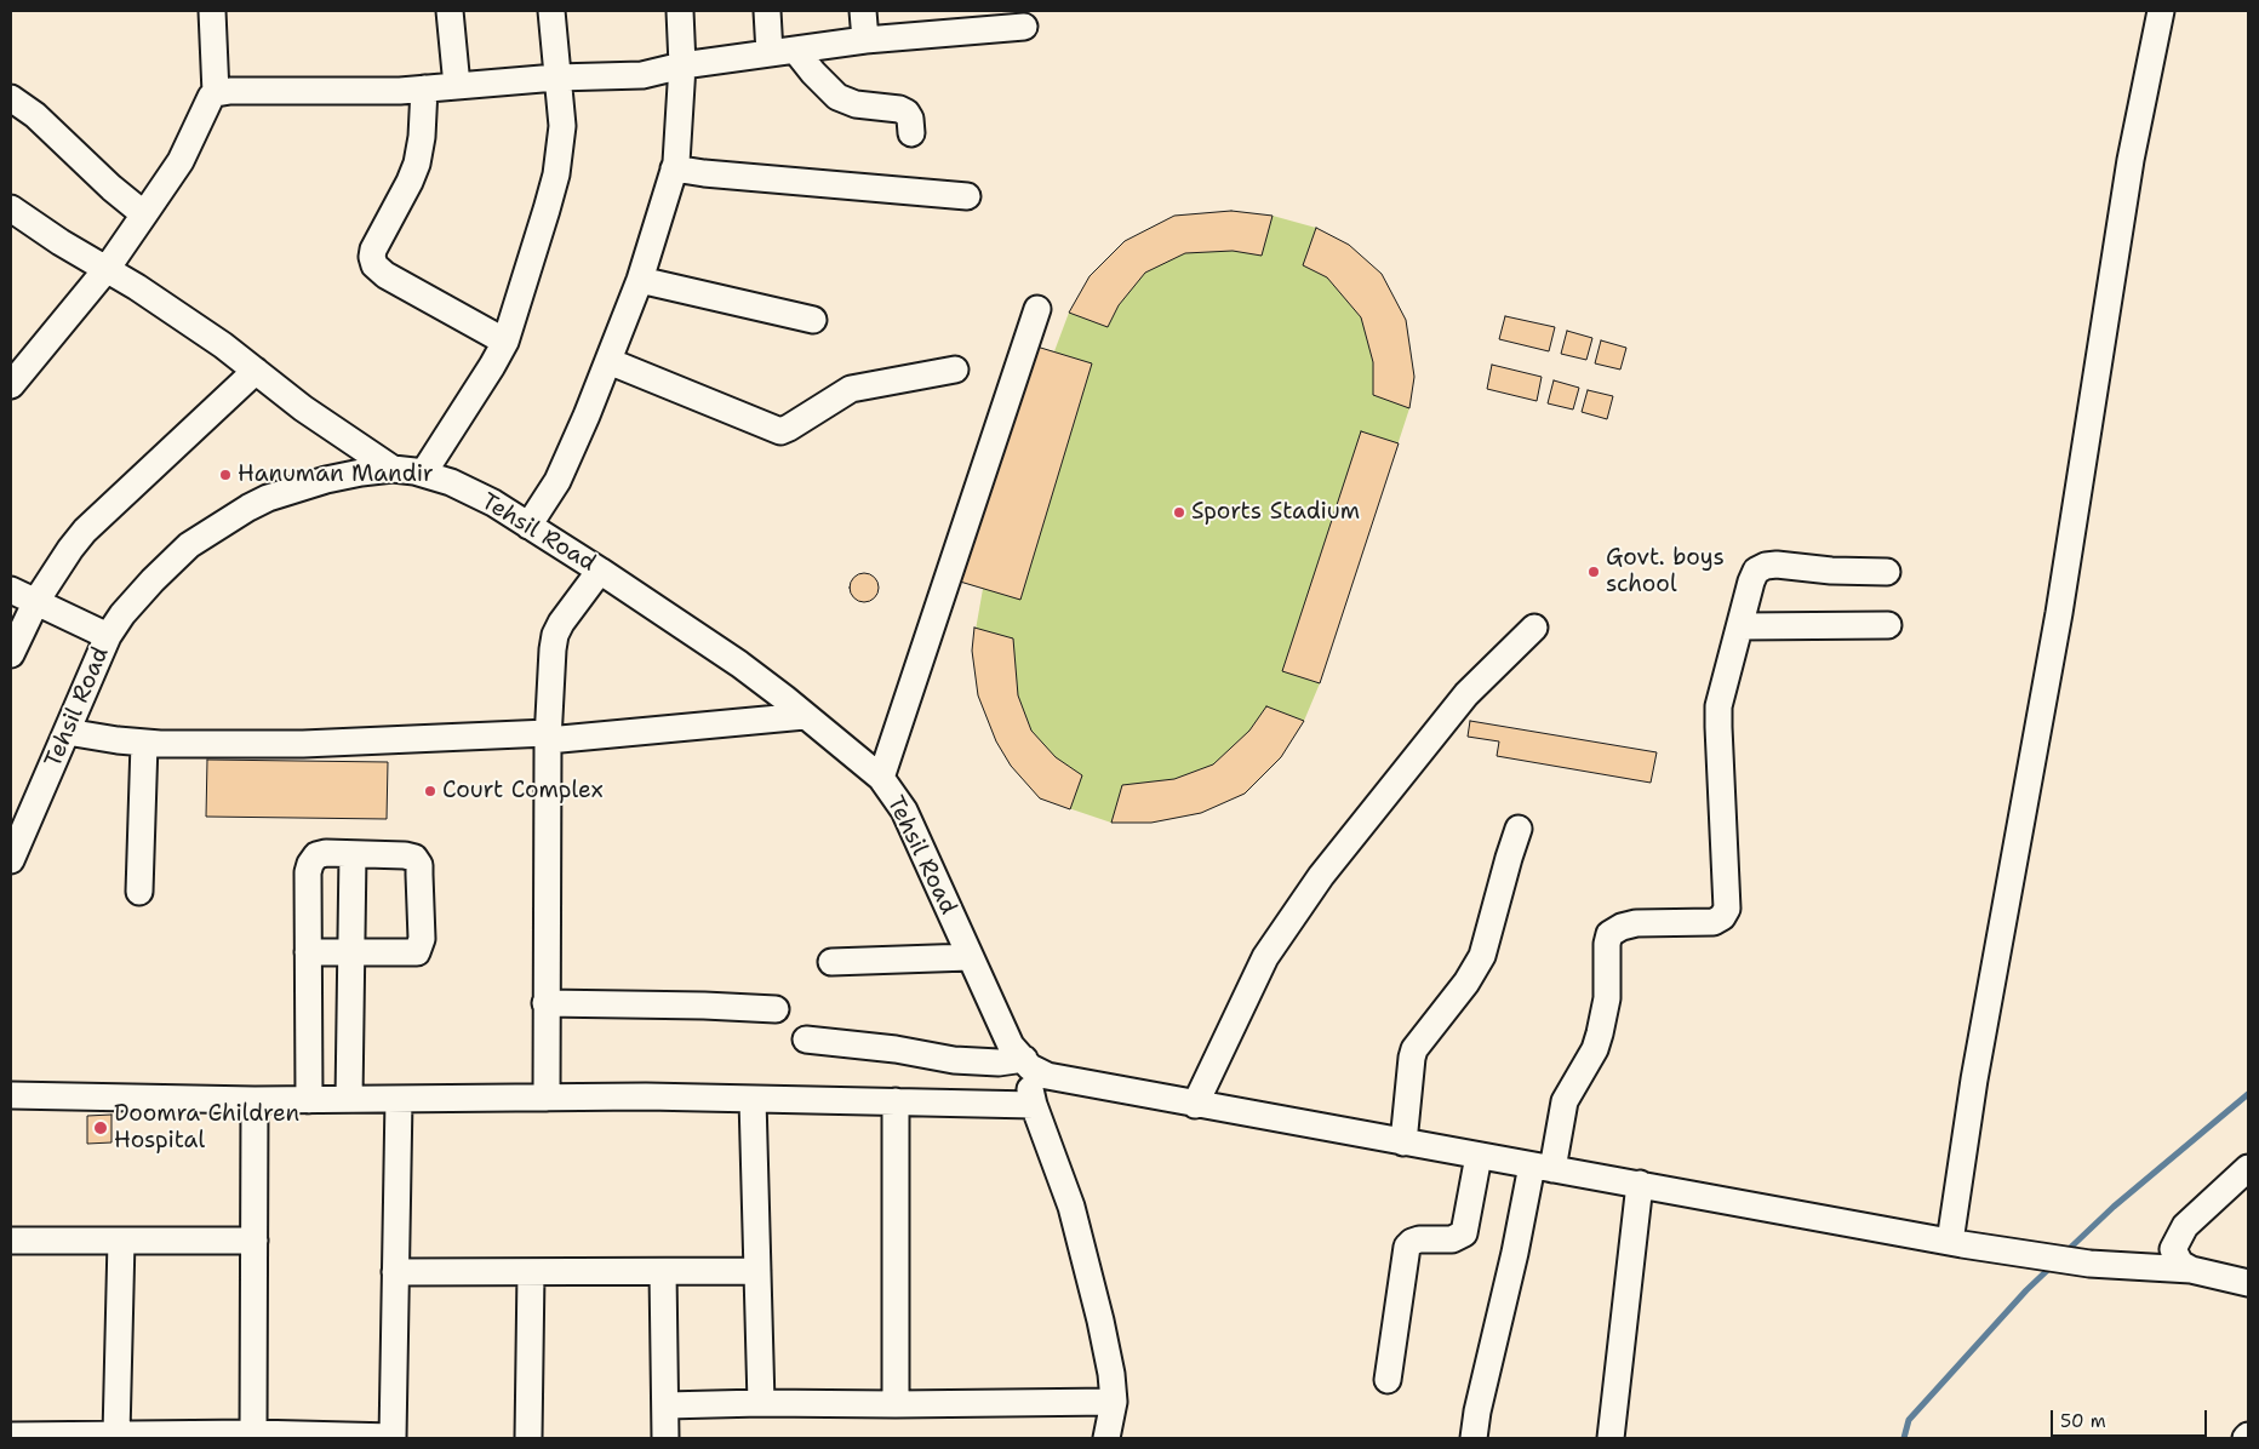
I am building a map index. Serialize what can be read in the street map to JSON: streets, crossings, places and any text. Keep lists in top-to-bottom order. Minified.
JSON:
{"streets":{"street":["Tehsil Road"]},"places":["Hanuman Mandir","Sports Stadium","Govt. boys school","Court Complex","Doomra Children Hospital"],"scale_bar":"50 m"}
